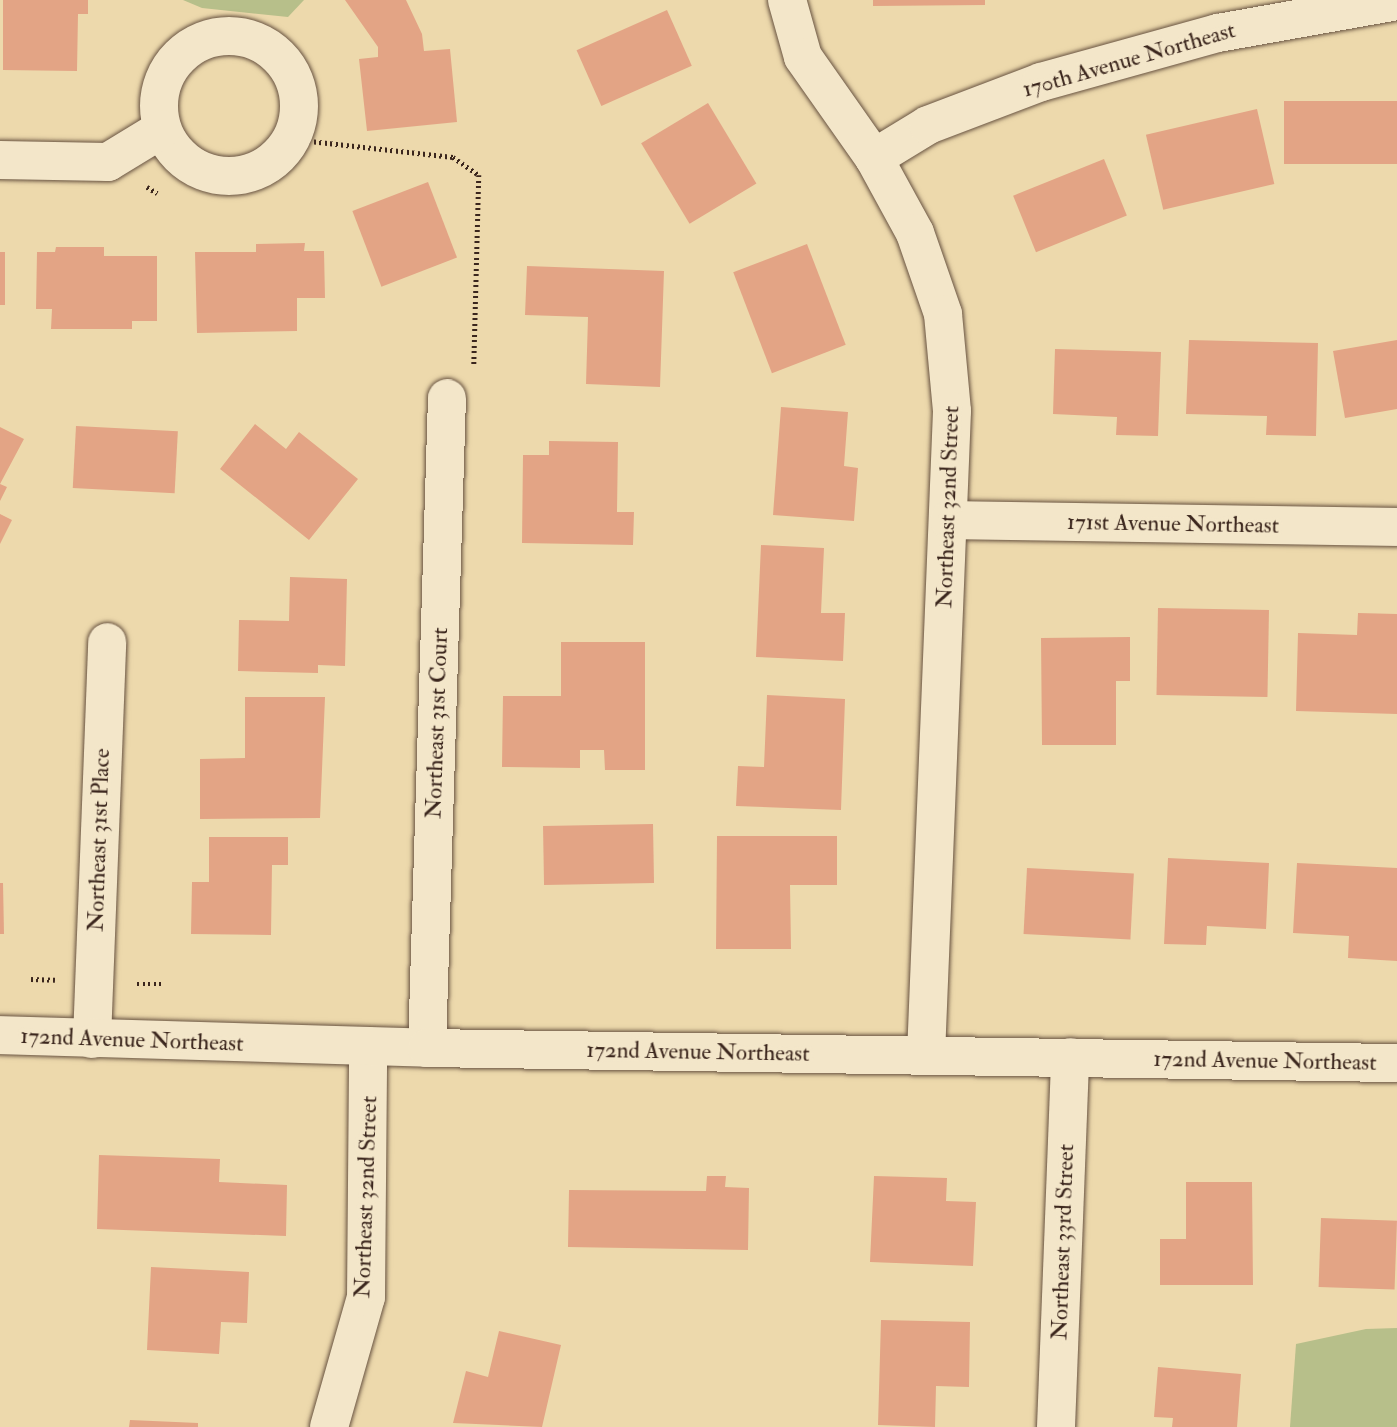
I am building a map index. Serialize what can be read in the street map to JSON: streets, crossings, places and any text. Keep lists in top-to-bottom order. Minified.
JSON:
{"streets":{"street":["170th Avenue Northeast","Northeast 32nd Street","171st Avenue Northeast","Northeast 31st Court","Northeast 31st Place","172nd Avenue Northeast","Northeast 33rd Street"]},"crossings":[["170th Avenue Northeast","Northeast 32nd Street"],["Northeast 32nd Street","171st Avenue Northeast"],["Northeast 32nd Street","172nd Avenue Northeast"],["Northeast 31st Court","172nd Avenue Northeast"],["Northeast 31st Place","172nd Avenue Northeast"],["172nd Avenue Northeast","Northeast 33rd Street"]]}
